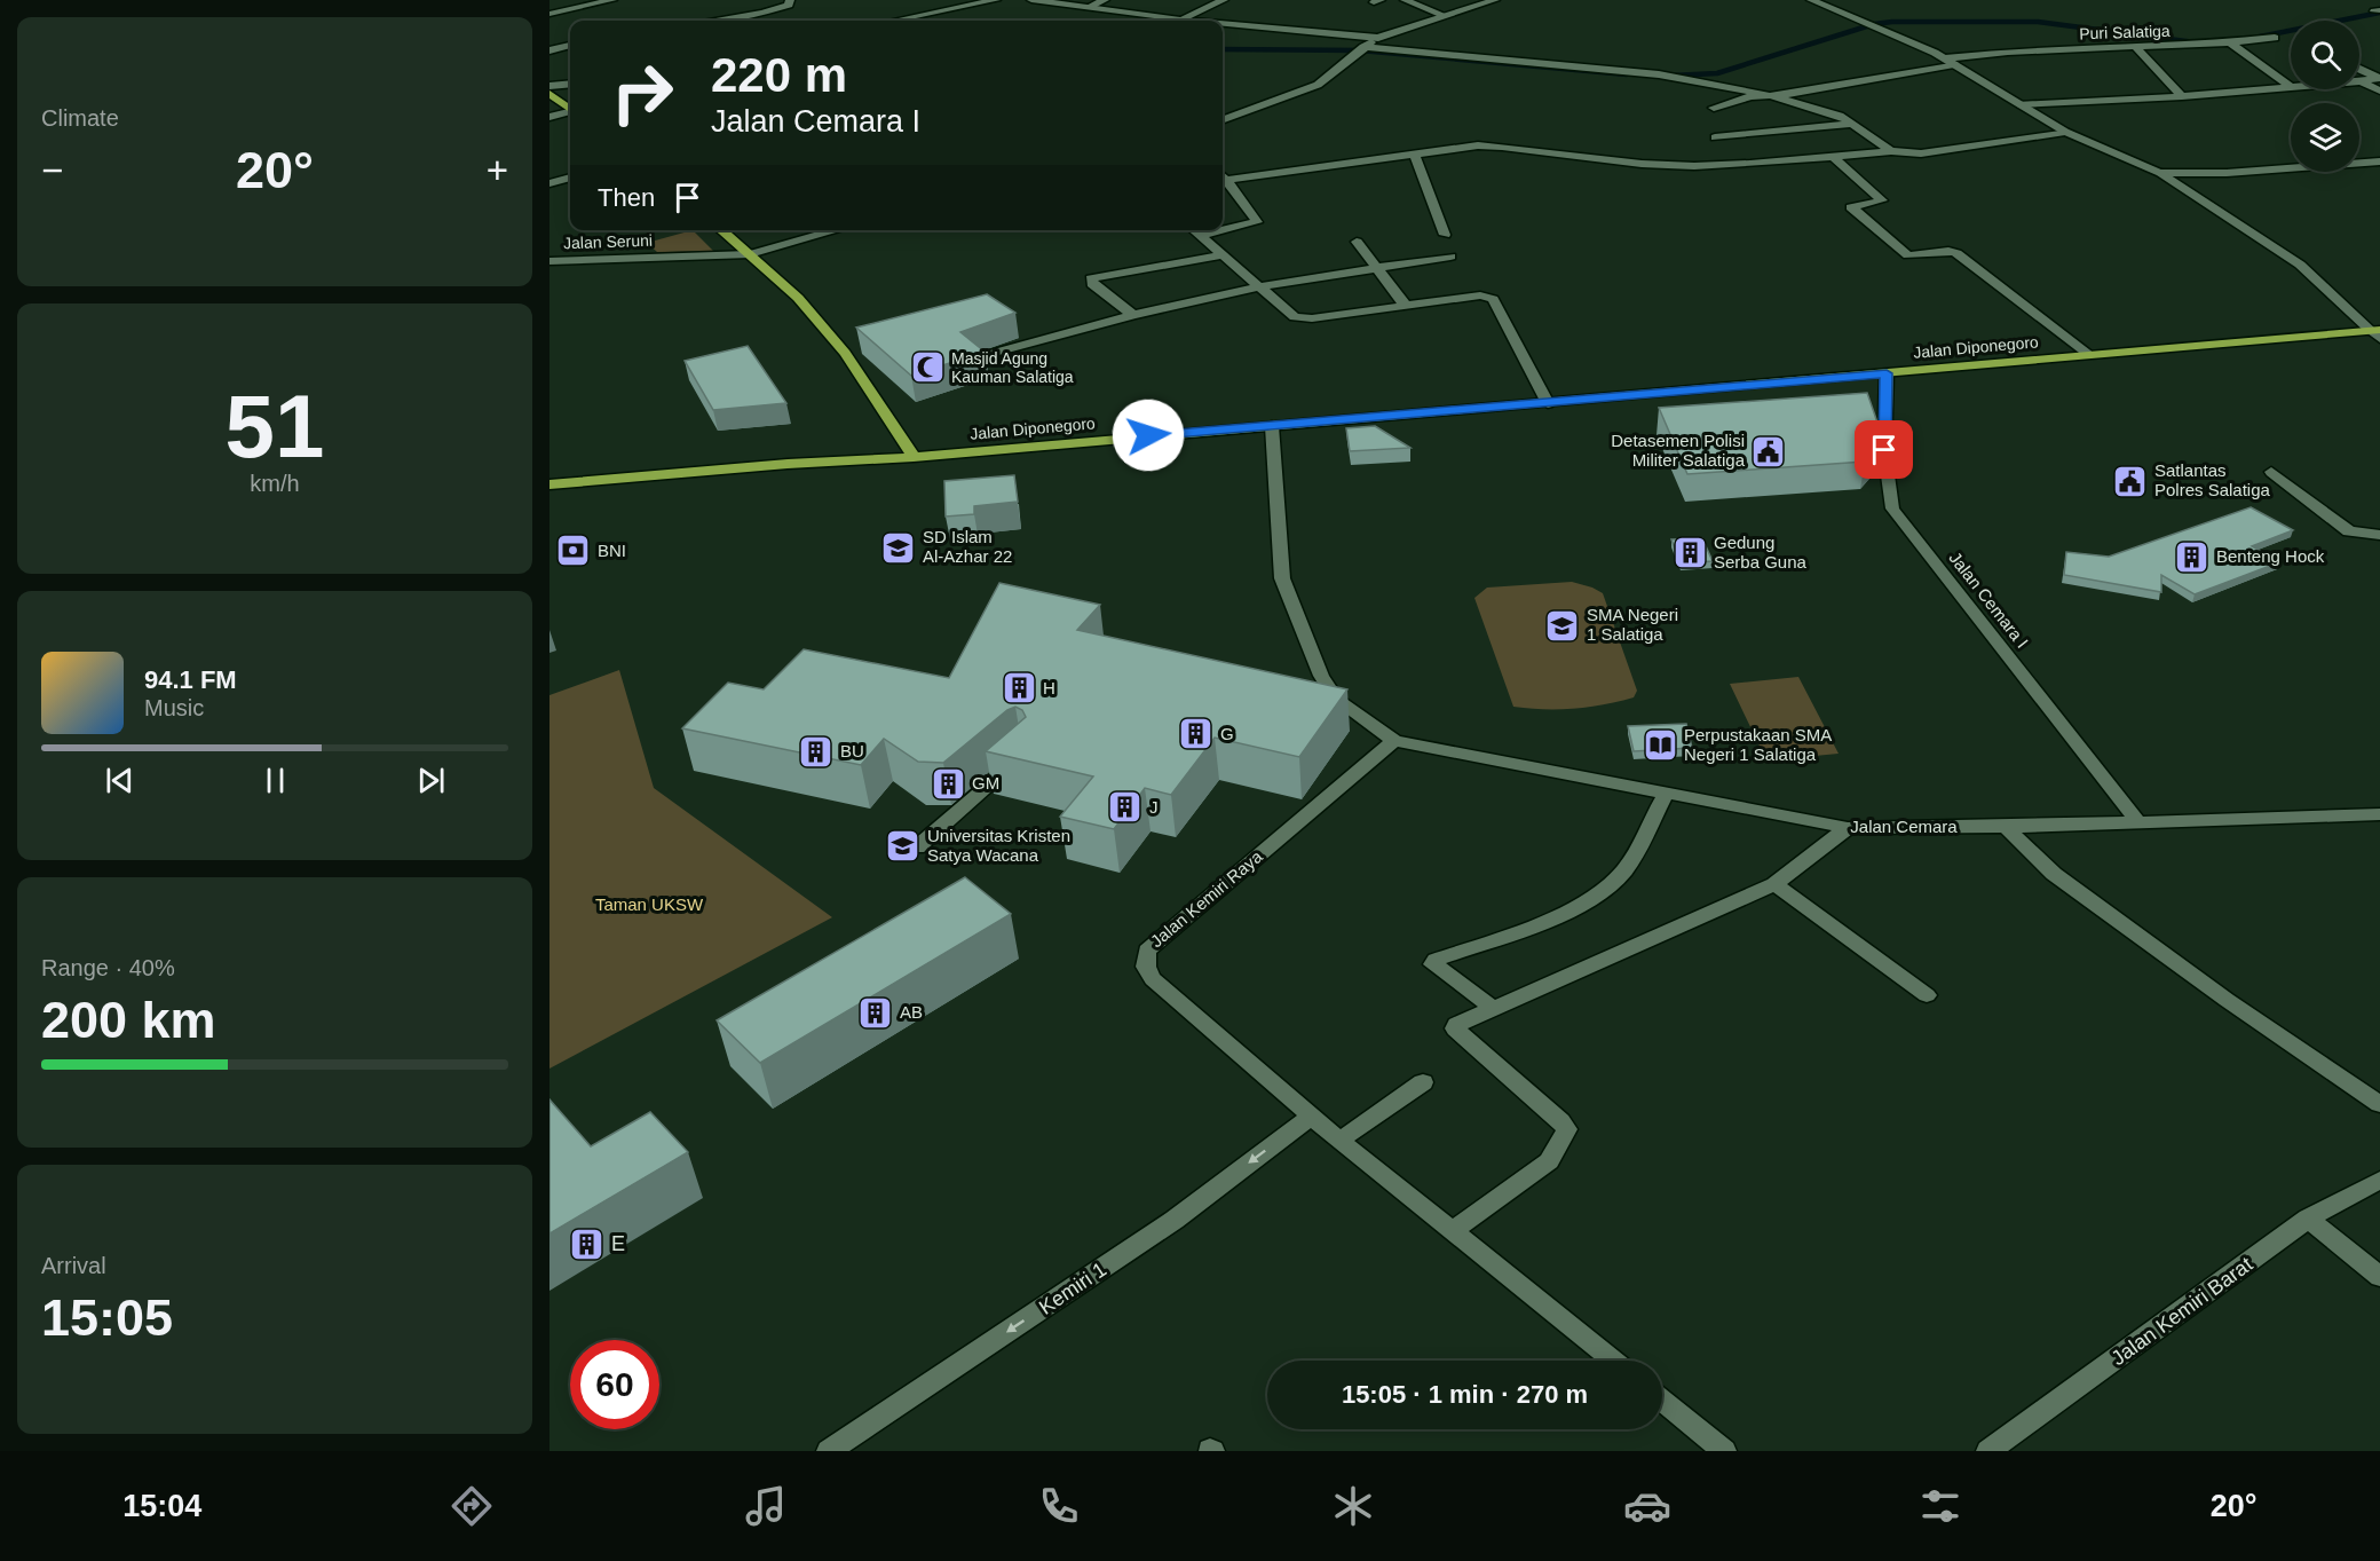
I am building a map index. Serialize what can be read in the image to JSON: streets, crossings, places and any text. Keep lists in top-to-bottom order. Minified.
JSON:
{"streets":{"main road":["Jalan Diponegoro"],"street":["Puri Salatiga","Jalan Seruni","Jalan Cemara I","Jalan Cemara","Jalan Kemiri Raya","Kemiri 1","Jalan Kemiri Barat"]},"crossings":[["Jalan Diponegoro","Jalan Cemara I"],["Jalan Cemara I","Jalan Cemara"],["Jalan Cemara","Jalan Kemiri Raya"],["Jalan Kemiri Raya","Kemiri 1"]],"one_way":["Kemiri 1"],"parks":["Taman UKSW"],"places":{"mosque":["Masjid Agung Kauman Salatiga"],"public building":["Detasemen Polisi Militer Salatiga","Satlantas Polres Salatiga"],"school or university":["SD Islam Al-Azhar 22","SMA Negeri 1 Salatiga","Universitas Kristen Satya Wacana"],"bank":["BNI"],"building":["Gedung Serba Guna","Benteng Hock","H","G","BU","GM","J","AB","E"],"library":["Perpustakaan SMA Negeri 1 Salatiga"]},"page":{"tile":["Climate",["51","km/h"],["Range · 40%","200 km"],["Arrival","15:05"]],"turn":["220 m","Jalan Cemara I"],"heat":["−","20°","+"],"then":"Then","song":["94.1 FM","Music"],"limit":"60","trip":"15:05 · 1 min · 270 m","tabs":["15:04","20°"]}}
